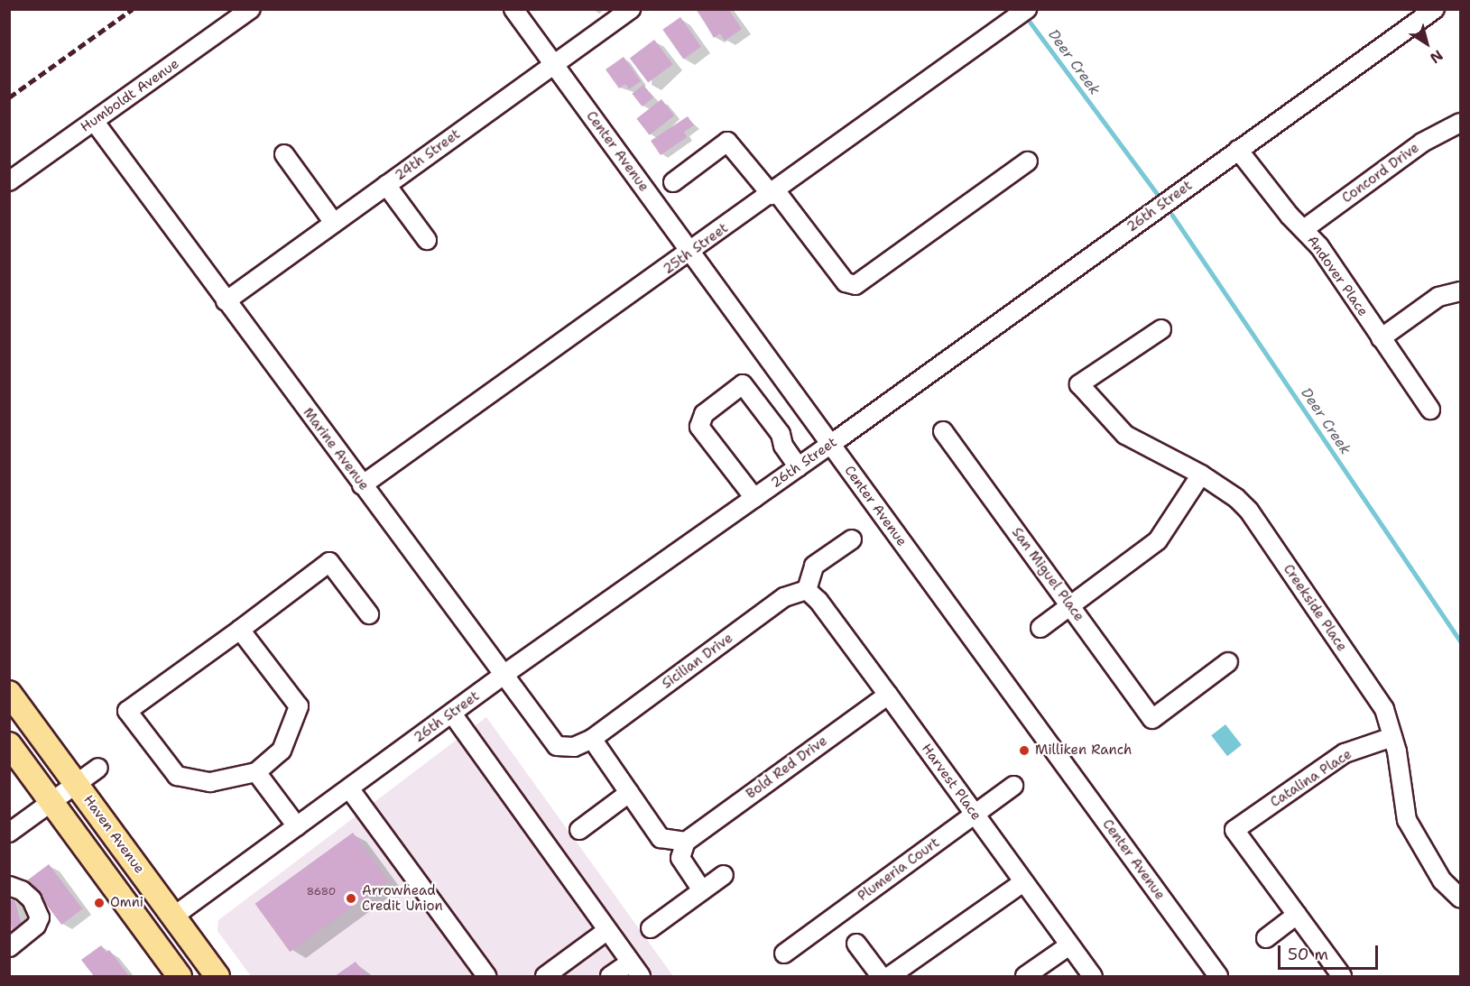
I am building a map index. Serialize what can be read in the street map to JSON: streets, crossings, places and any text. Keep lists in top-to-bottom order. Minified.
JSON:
{"streets":{"main road":["Haven Avenue"],"street":["Humboldt Avenue","Center Avenue","24th Street","Concord Drive","26th Street","25th Street","Andover Place","Marine Avenue","San Miguel Place","Creekside Place","Sicilian Drive","Bold Red Drive","Catalina Place","Harvest Place","Plumeria Court"]},"crossings":[["Humboldt Avenue","Marine Avenue"],["Center Avenue","24th Street"],["Center Avenue","26th Street"],["Center Avenue","25th Street"],["24th Street","Marine Avenue"],["Concord Drive","Andover Place"],["26th Street","Andover Place"],["26th Street","Marine Avenue"],["26th Street","Haven Avenue"],["25th Street","Marine Avenue"],["Marine Avenue","Sicilian Drive"],["Creekside Place","Catalina Place"],["Sicilian Drive","Harvest Place"],["Bold Red Drive","Harvest Place"],["Harvest Place","Plumeria Court"]],"water":["Deer Creek"],"places":["Milliken Ranch","Arrowhead Credit Union","Omni"],"house_numbers":["8680"],"scale_bar":"50 m","north":"bottom right"}
